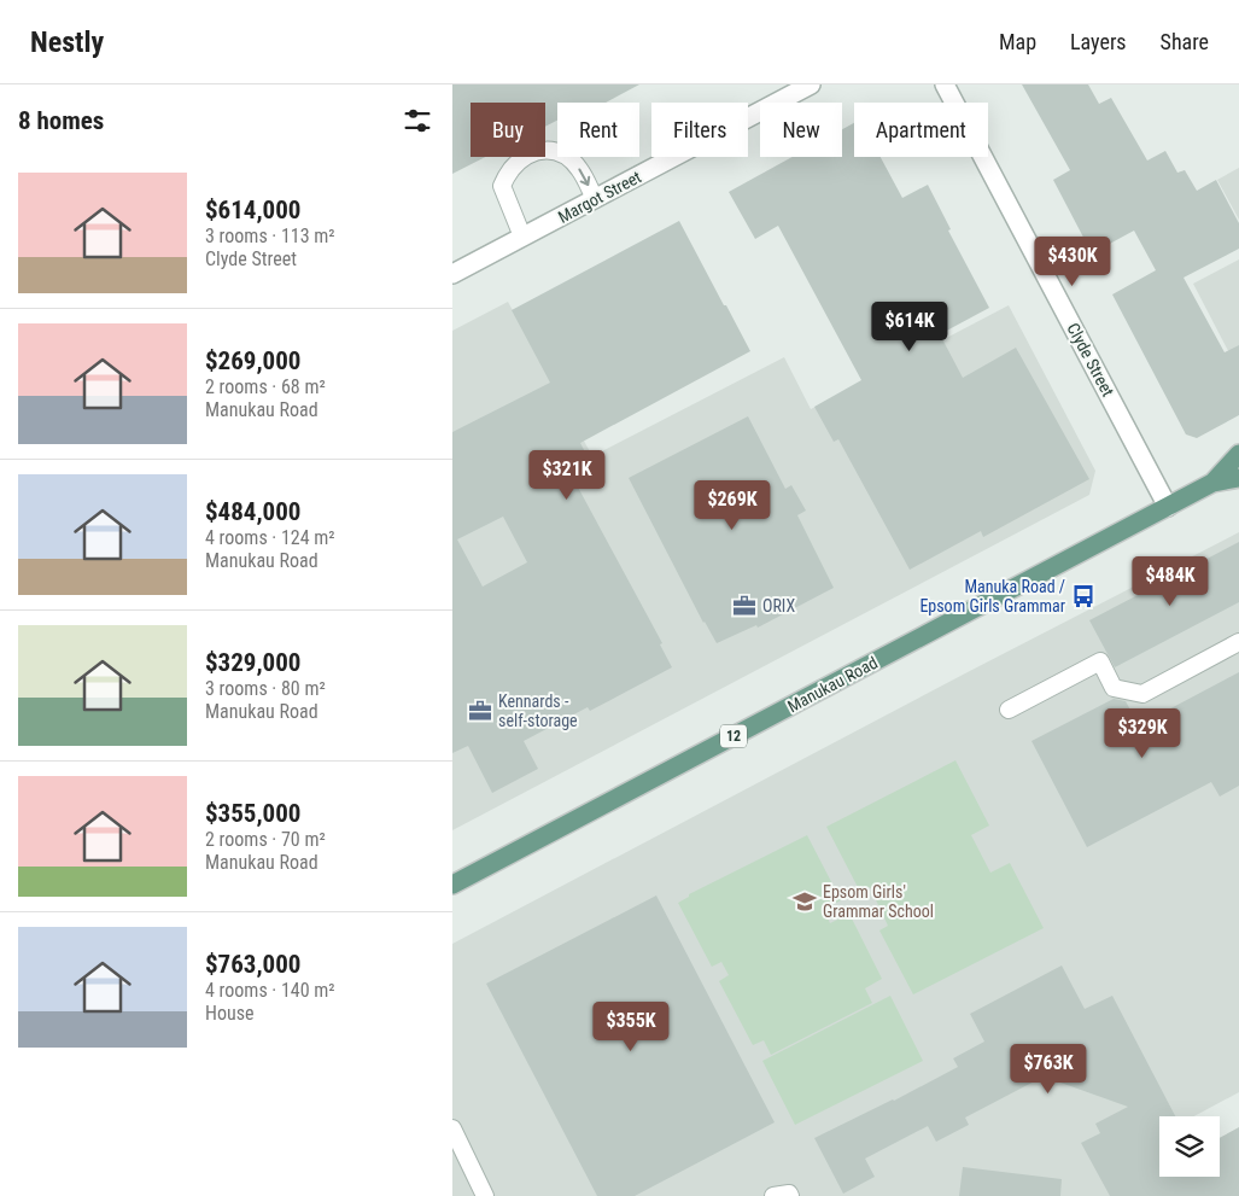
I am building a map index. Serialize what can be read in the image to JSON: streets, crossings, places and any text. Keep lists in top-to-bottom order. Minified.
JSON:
{"streets":{"main road":["Manukau Road","12"],"street":["Margot Street","Clyde Street"]},"crossings":[["Clyde Street","Manukau Road"]],"places":{"bus stop":["Manuka Road / Epsom Girls Grammar"],"office":["ORIX","Kennards - self-storage"],"school or university":["Epsom Girls' Grammar School"]},"page":{"header":"Nestly","nav":["Map","Layers","Share"],"heading":"8 homes","chip":["Buy","Rent","Filters","New","Apartment"],"list":[{"name":"$614,000","note":"3 rooms · 113 m² · Clyde Street"},{"name":"$269,000","note":"2 rooms · 68 m² · Manukau Road"},{"name":"$484,000","note":"4 rooms · 124 m² · Manukau Road"},{"name":"$329,000","note":"3 rooms · 80 m² · Manukau Road"},{"name":"$355,000","note":"2 rooms · 70 m² · Manukau Road"},{"name":"$763,000","note":"4 rooms · 140 m² · House"}],"price":["$430K","$614K","$321K","$269K","$484K","$329K","$355K","$763K"]}}
